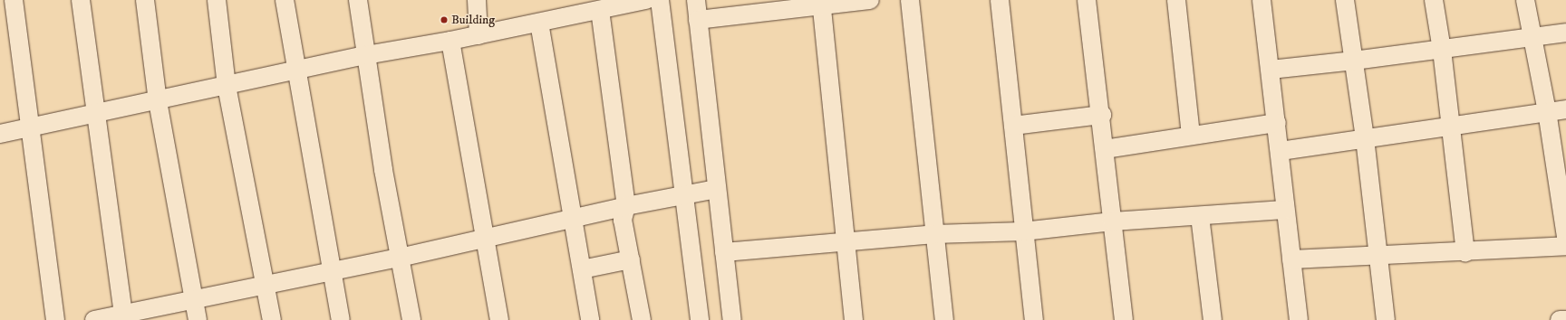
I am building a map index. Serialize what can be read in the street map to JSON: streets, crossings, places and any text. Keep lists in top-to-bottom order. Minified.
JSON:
{"places":["Building"]}
